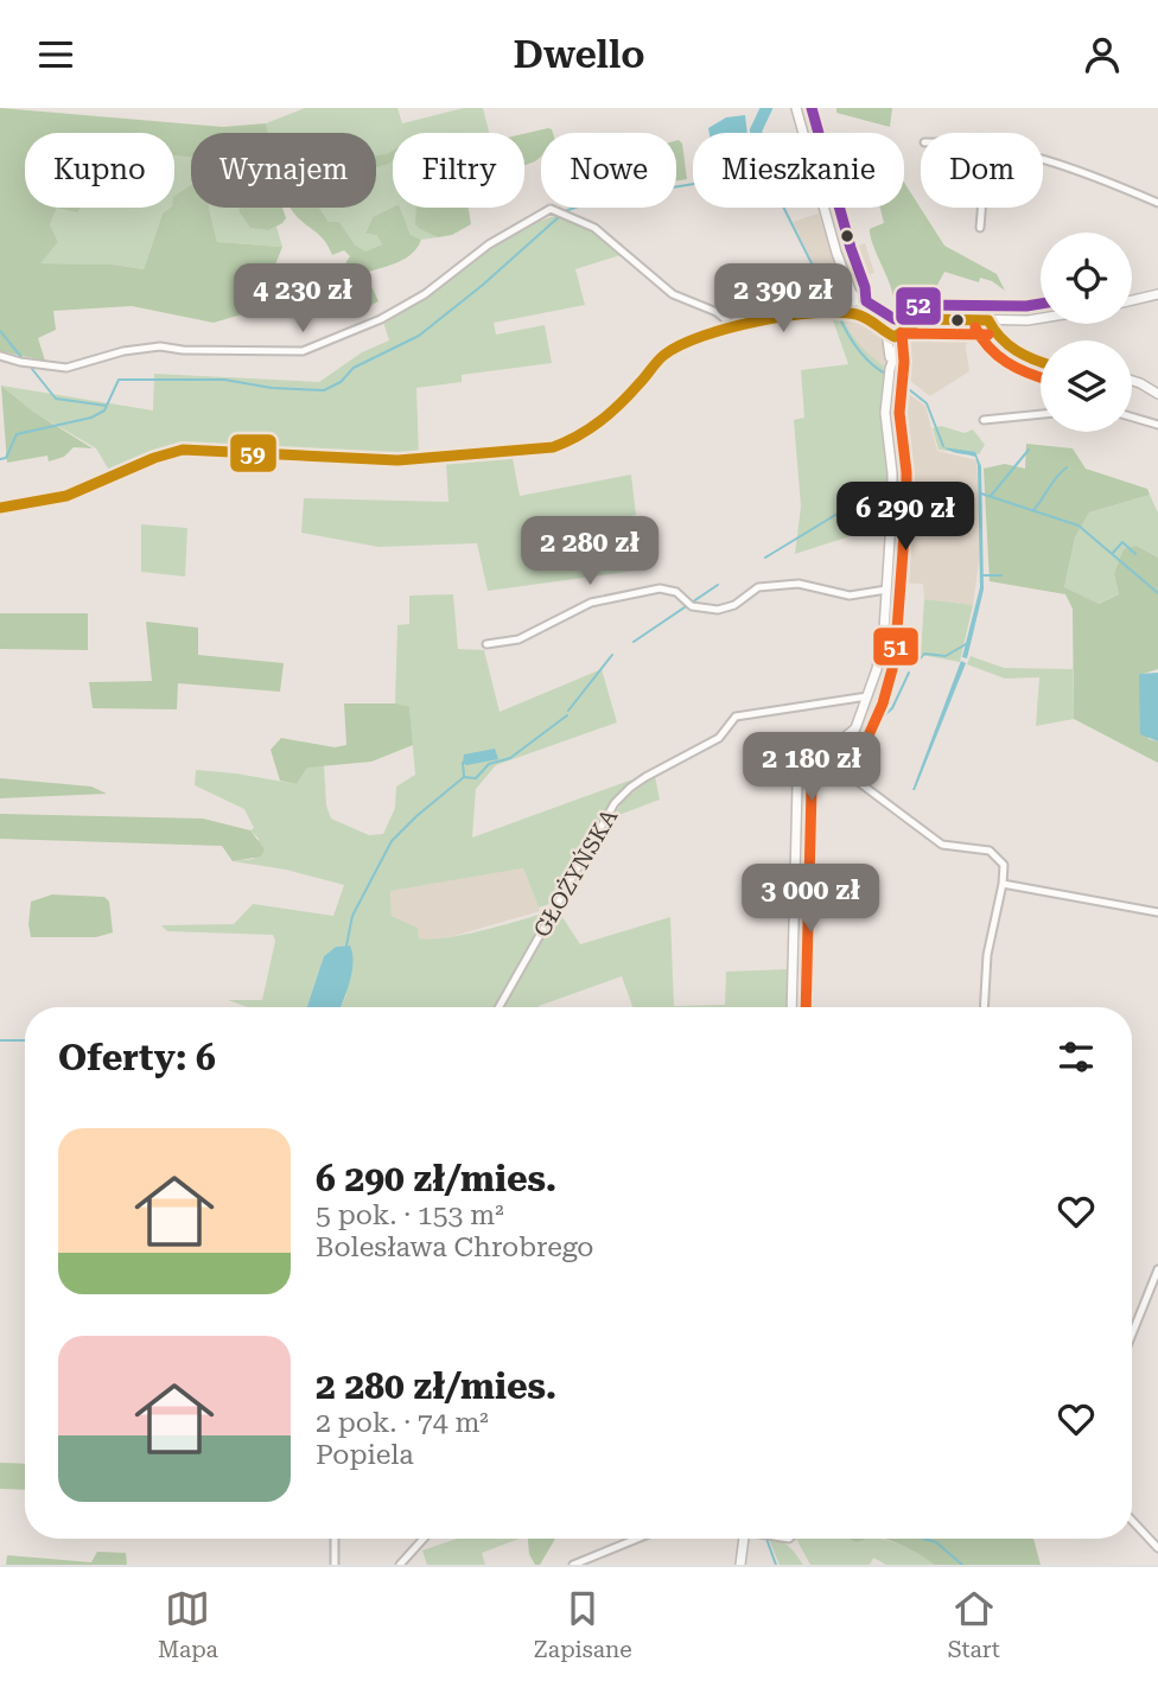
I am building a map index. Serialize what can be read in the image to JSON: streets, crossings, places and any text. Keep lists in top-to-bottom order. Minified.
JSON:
{"streets":{"street":["GŁOŻYŃSKA"]},"lines":["transit line 52","transit line 59","transit line 51"],"page":{"header":"Dwello","chip":["Kupno","Wynajem","Filtry","Nowe","Mieszkanie","Dom"],"price":["4 230 zł","2 390 zł","6 290 zł","2 280 zł","2 180 zł","3 000 zł"],"heading":"Oferty: 6","list":[{"name":"6 290 zł/mies.","note":"5 pok. · 153 m² · Bolesława Chrobrego"},{"name":"2 280 zł/mies.","note":"2 pok. · 74 m² · Popiela"}],"tabs":["Mapa","Zapisane","Start"]}}
